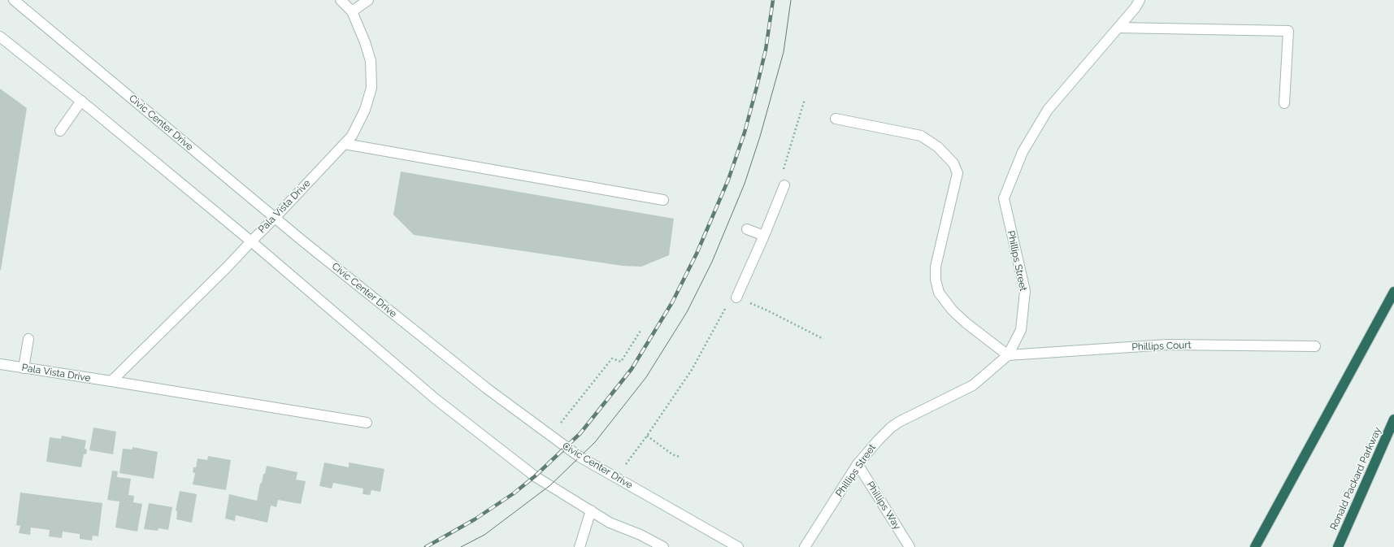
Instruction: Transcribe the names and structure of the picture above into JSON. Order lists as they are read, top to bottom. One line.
{"streets":{"highway":["Ronald Packard Parkway"],"street":["Civic Center Drive","Pala Vista Drive","Phillips Street","Phillips Court","Phillips Way"]},"crossings":[["Civic Center Drive","Pala Vista Drive"],["Phillips Street","Phillips Court"],["Phillips Street","Phillips Way"]]}
